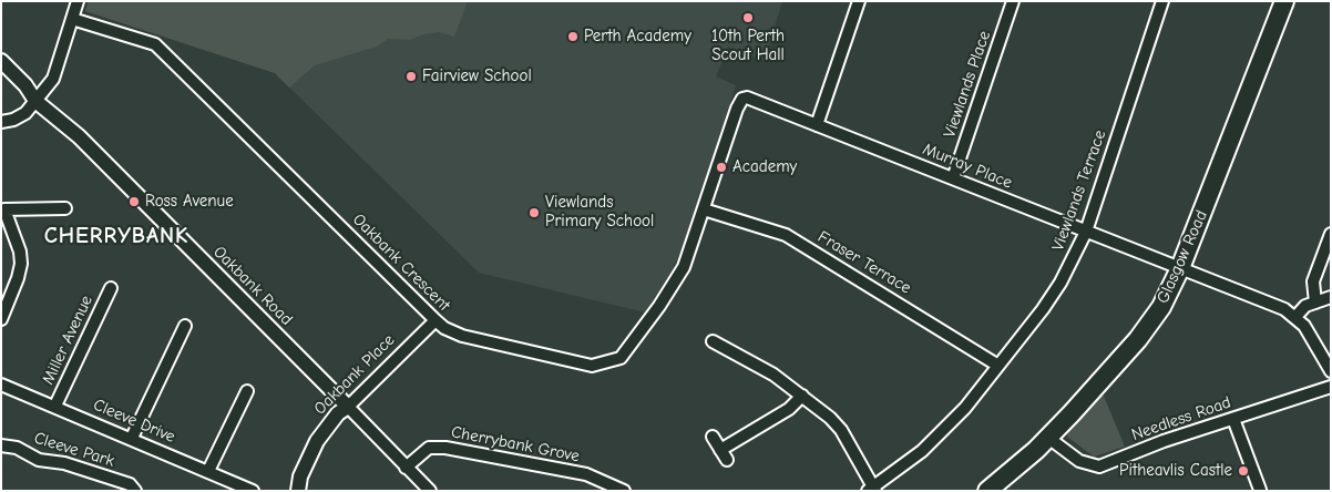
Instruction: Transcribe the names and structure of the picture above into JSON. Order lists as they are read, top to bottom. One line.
{"streets":{"main road":["Glasgow Road"],"street":["Viewlands Place","Murray Place","Viewlands Terrace","Oakbank Crescent","Fraser Terrace","Oakbank Road","Miller Avenue","Oakbank Place","Needless Road","Cleeve Drive","Cherrybank Grove","Cleeve Park"]},"crossings":[["Viewlands Place","Murray Place"],["Murray Place","Viewlands Terrace"],["Murray Place","Glasgow Road"],["Murray Place","Oakbank Crescent"],["Viewlands Terrace","Fraser Terrace"],["Glasgow Road","Needless Road"],["Oakbank Crescent","Fraser Terrace"],["Oakbank Crescent","Oakbank Place"],["Oakbank Road","Oakbank Place"],["Oakbank Road","Cherrybank Grove"],["Miller Avenue","Cleeve Drive"]],"districts":["CHERRYBANK"],"places":["10th Perth Scout Hall","Perth Academy","Fairview School","Academy","Ross Avenue","Viewlands Primary School","Pitheavlis Castle"]}
